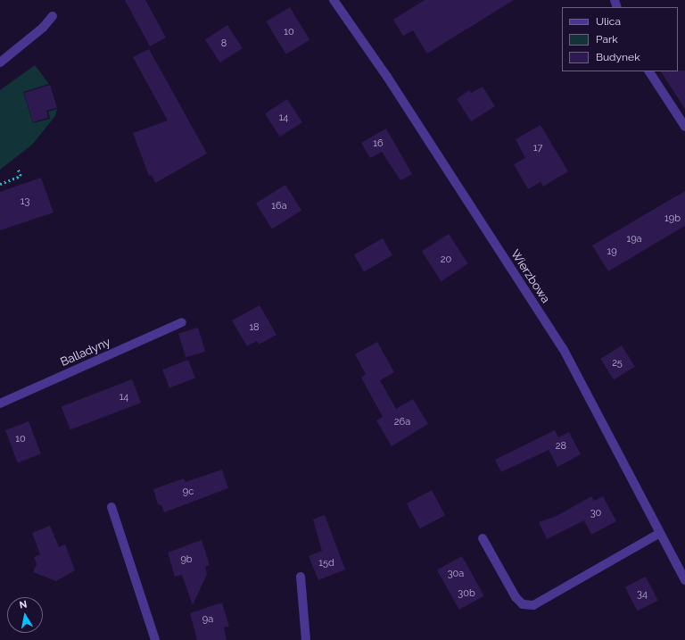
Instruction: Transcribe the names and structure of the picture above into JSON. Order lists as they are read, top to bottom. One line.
{"streets":{"street":["Wierzbowa","Balladyny"]},"house_numbers":["10","8","14","16","17","13","16a","19b","19a","19","20","18","25","14","26a","10","28","9c","30","9b","15d","30a","30b","34","9a"],"legend":["Ulica","Park","Budynek"],"north":"top"}
